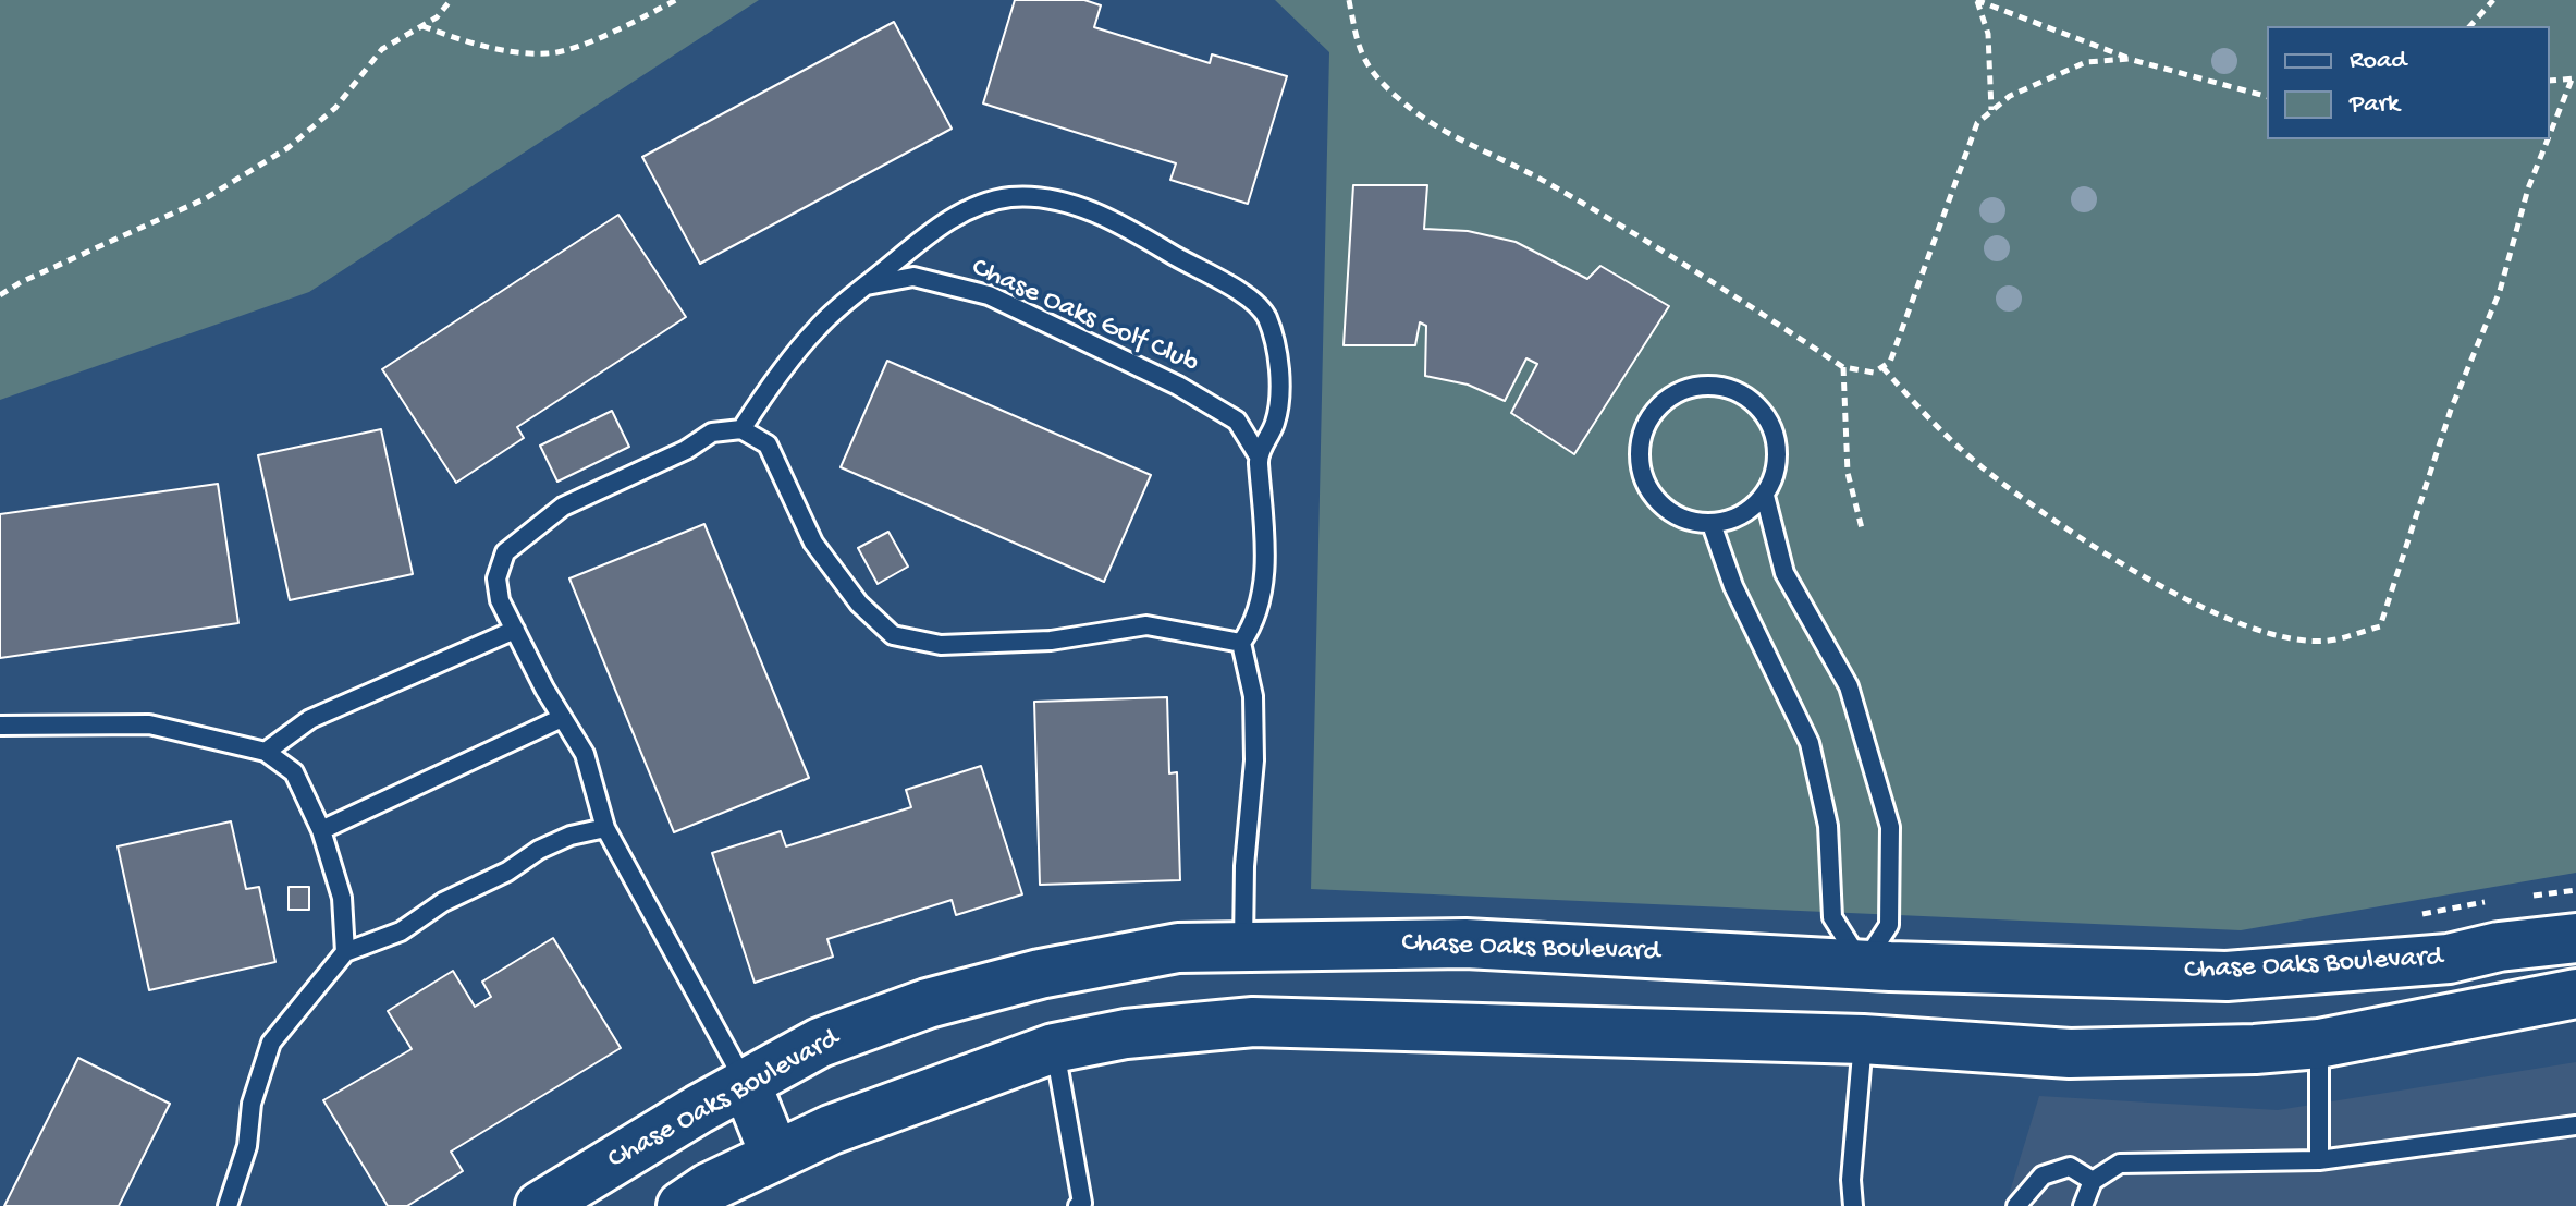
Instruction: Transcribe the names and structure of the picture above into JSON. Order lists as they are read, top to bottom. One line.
{"streets":{"street":["Chase Oaks Boulevard"],"lane":["Chase Oaks Golf Club"]},"legend":["Road","Park"]}
